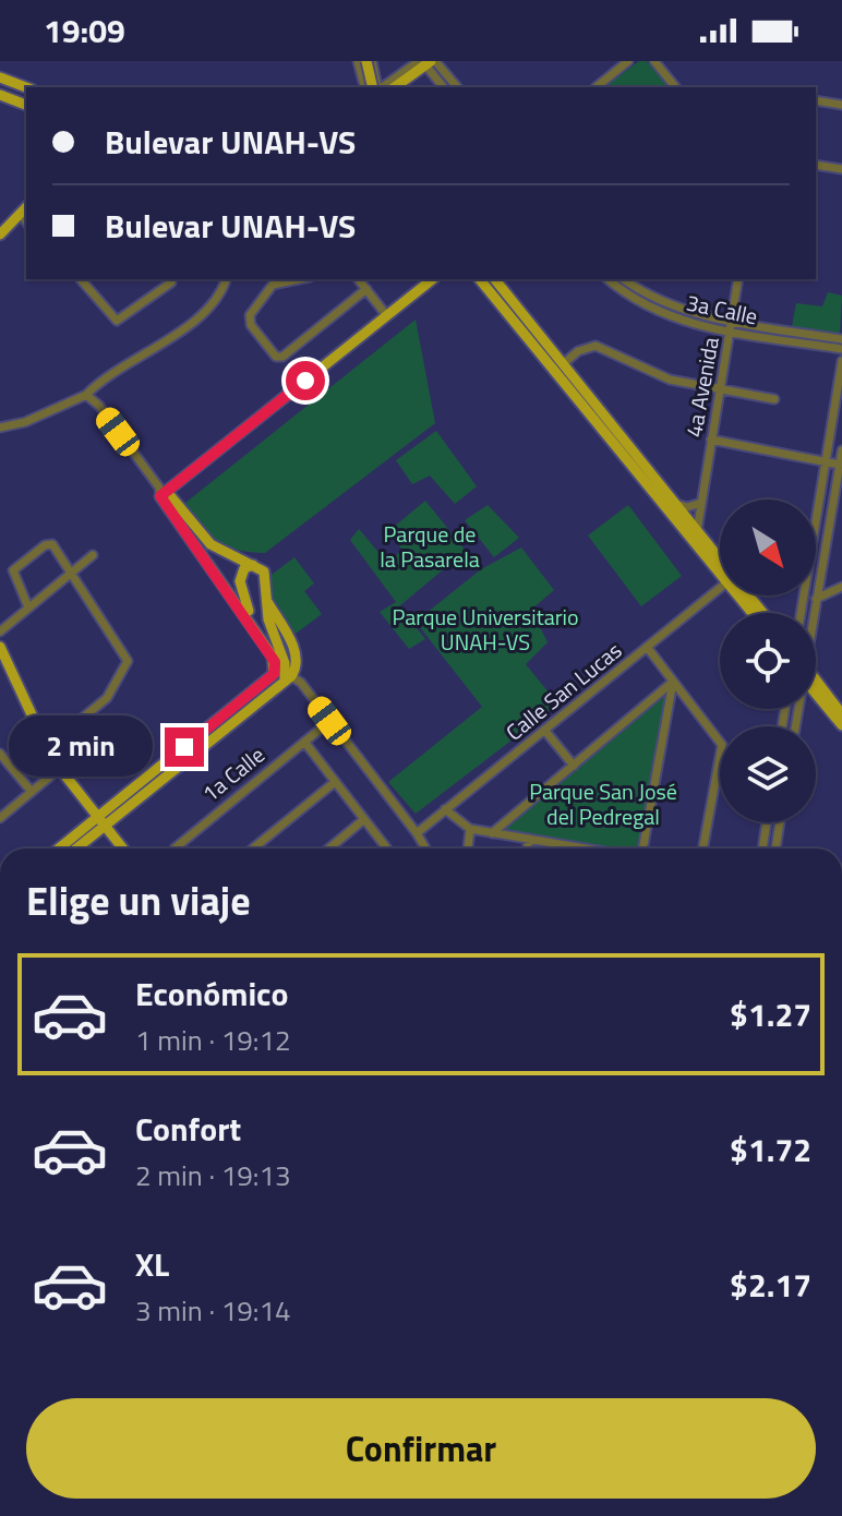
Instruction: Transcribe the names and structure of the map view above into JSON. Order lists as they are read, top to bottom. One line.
{"streets":{"street":["3a Calle","4a Avenida","Calle San Lucas","1a Calle"]},"crossings":[["3a Calle","4a Avenida"]],"parks":["Parque de la Pasarela","Parque Universitario UNAH-VS","Parque San José del Pedregal"],"north":"bottom right","page":{"status":"19:09","banner":["Bulevar UNAH-VS","Bulevar UNAH-VS"],"bubble":"2 min","heading":"Elige un viaje","list":[{"name":"Económico","note":"1 min · 19:12","value":"$1.27"},{"name":"Confort","note":"2 min · 19:13","value":"$1.72"},{"name":"XL","note":"3 min · 19:14","value":"$2.17"}],"buttons":"Confirmar"}}
